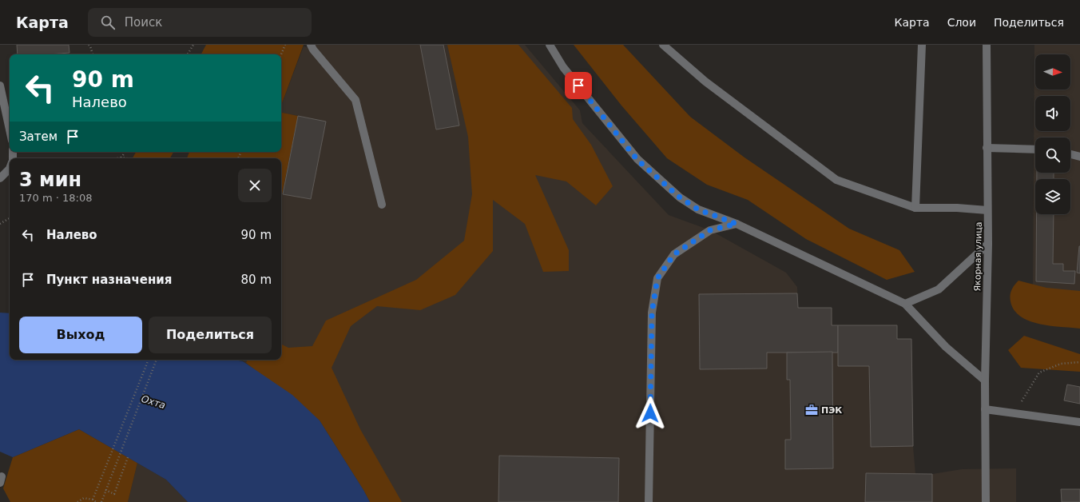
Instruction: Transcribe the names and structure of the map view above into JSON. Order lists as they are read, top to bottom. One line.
{"streets":{"street":["Якорная улица"]},"water":["Охта"],"places":{"office":["ПЭК"]},"north":"right","page":{"header":"Карта","search":"Поиск","nav":["Карта","Слои","Поделиться"],"turn":["90 m","Налево"],"then":"Затем","heading":["3 мин","170 m · 18:08"],"list":[{"name":"Налево","value":"90 m"},{"name":"Пункт назначения","value":"80 m"}],"buttons":["Выход","Поделиться"]}}
